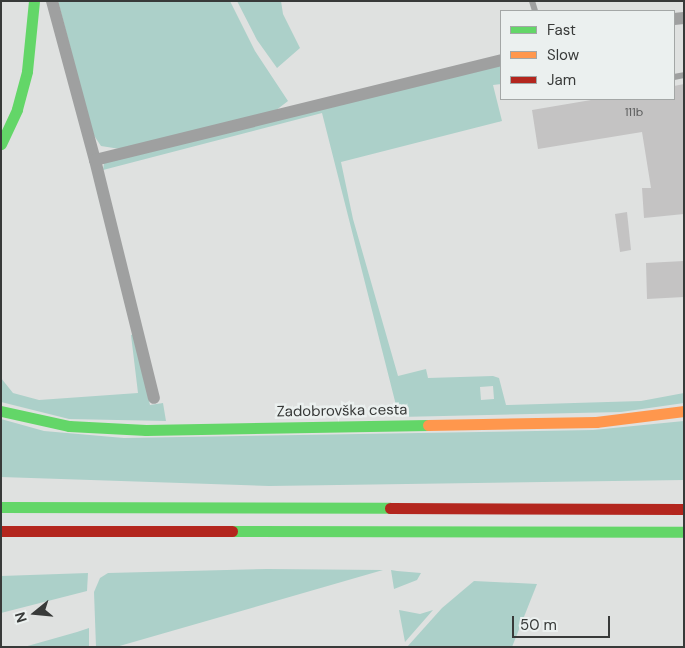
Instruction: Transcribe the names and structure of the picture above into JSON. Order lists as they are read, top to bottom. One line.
{"streets":{"main road":["Zadobrovška cesta"]},"house_numbers":["111b"],"legend":["Fast","Slow","Jam"],"scale_bar":"50 m","north":"left"}
